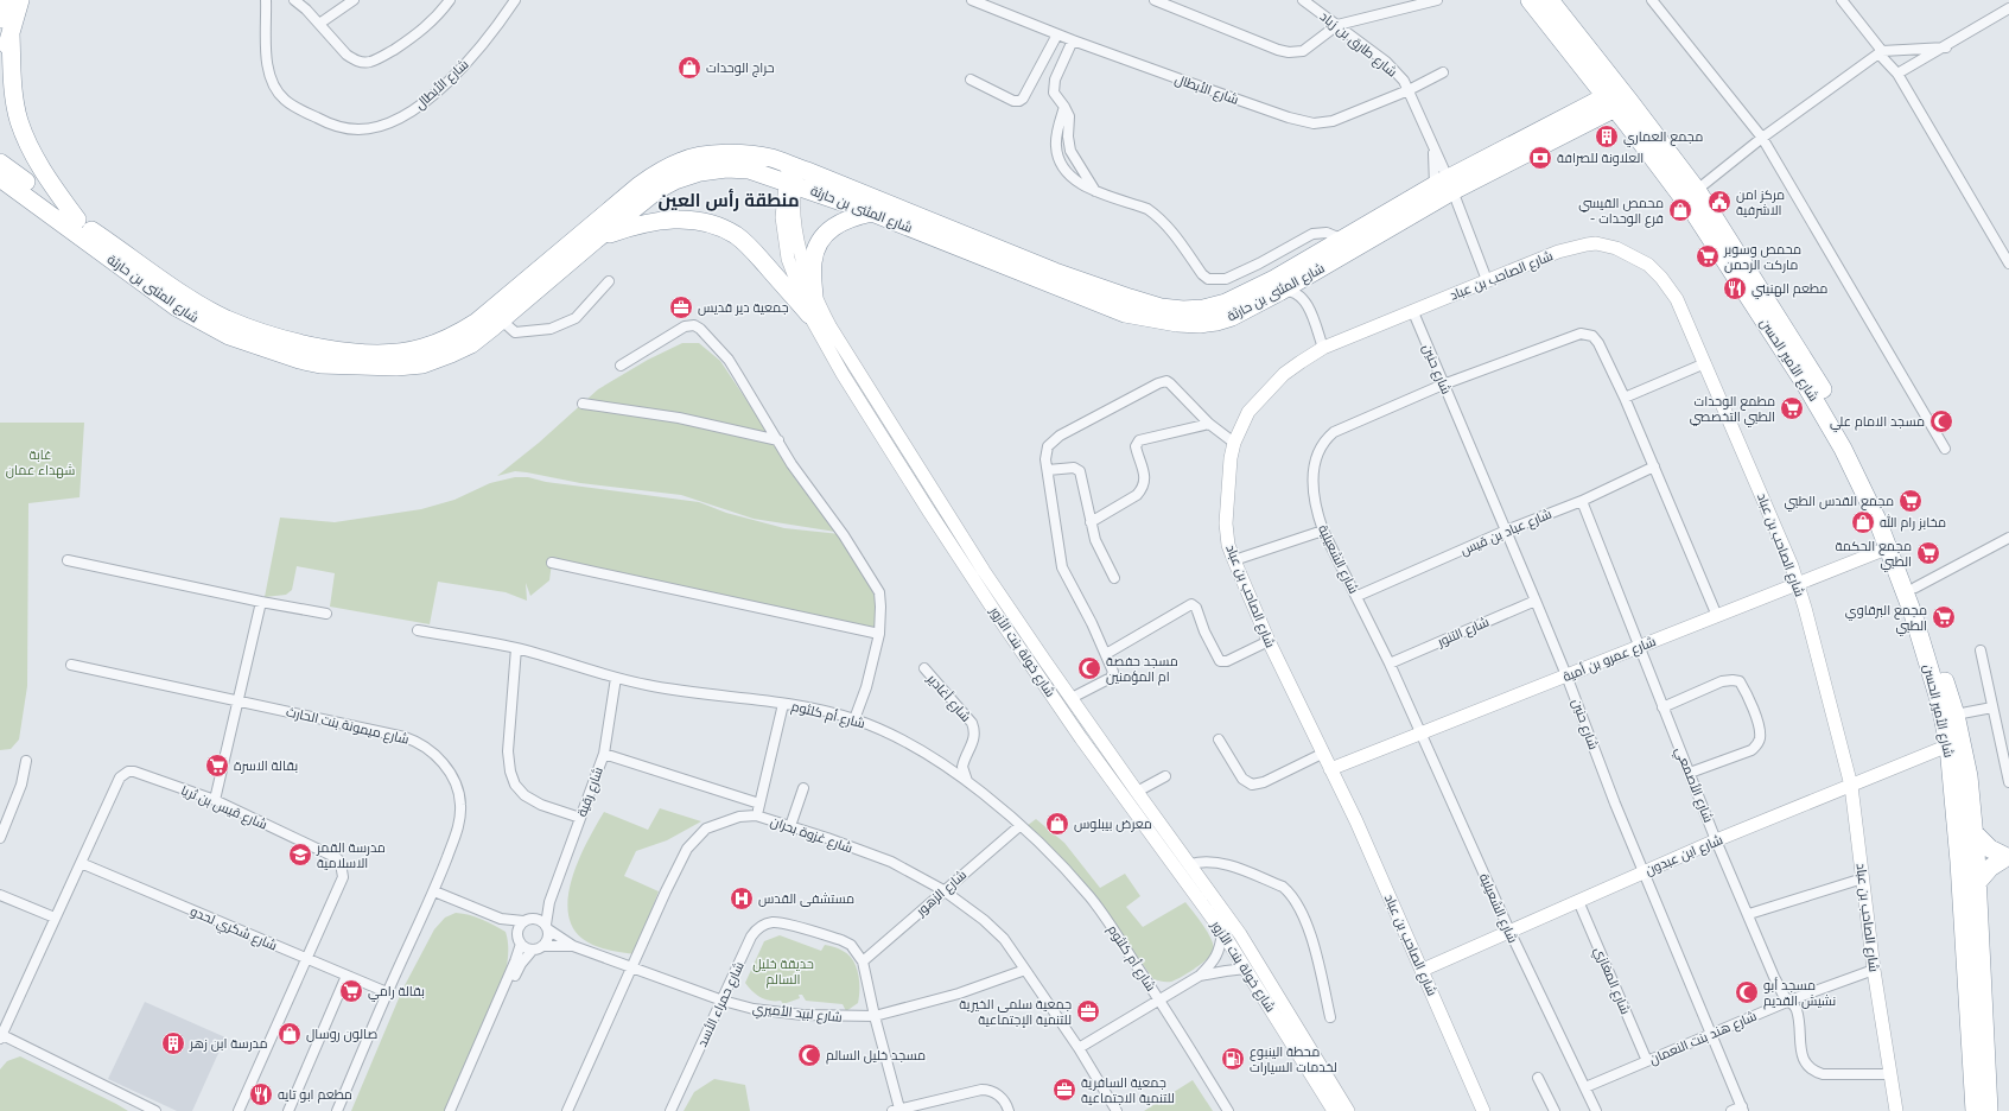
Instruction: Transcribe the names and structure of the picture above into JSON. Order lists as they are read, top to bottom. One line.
{"streets":{"highway":["شارع المثنى بن حارثة","شارع الأمير الحسن"],"street":["شارع طارق بن زياد","شارع الأبطال","شارع الصاحب بن عباد","شارع حنين","شارع عباد بن قيس","شارع الشعيلية","شارع التنور","شارع خولة بنت الأزور","شارع عمرو بن أمية","شارع أغادير","شارع أم كلثوم","شارع ميمونة بنت الحارث","شارع الأصمعي","شارع رقية","شارع قيس بن ثريا","شارع غزوة بحران","شارع ابن عبدون","شارع الزهور","شارع شكري لحدو","شارع المغازي","شارع حمراء الأسد","شارع لبيد الأميري","شارع هند بنت النعمان"]},"crossings":[["شارع طارق بن زياد","شارع الأبطال"],["شارع طارق بن زياد","شارع المثنى بن حارثة"],["شارع المثنى بن حارثة","شارع الأمير الحسن"],["شارع المثنى بن حارثة","شارع خولة بنت الأزور"],["شارع الصاحب بن عباد","شارع حنين"],["شارع الصاحب بن عباد","شارع عمرو بن أمية"],["شارع الصاحب بن عباد","شارع الأصمعي"],["شارع الصاحب بن عباد","شارع ابن عبدون"],["شارع الصاحب بن عباد","شارع هند بنت النعمان"],["شارع الأمير الحسن","شارع عمرو بن أمية"],["شارع الأمير الحسن","شارع ابن عبدون"],["شارع حنين","شارع عباد بن قيس"],["شارع حنين","شارع الشعيلية"],["شارع حنين","شارع التنور"],["شارع حنين","شارع عمرو بن أمية"],["شارع حنين","شارع ابن عبدون"],["شارع حنين","شارع هند بنت النعمان"],["شارع عباد بن قيس","شارع الشعيلية"],["شارع عباد بن قيس","شارع الأصمعي"],["شارع الشعيلية","شارع التنور"],["شارع الشعيلية","شارع عمرو بن أمية"],["شارع الشعيلية","شارع ابن عبدون"],["شارع الشعيلية","شارع هند بنت النعمان"],["شارع عمرو بن أمية","شارع الأصمعي"],["شارع أغادير","شارع أم كلثوم"],["شارع أم كلثوم","شارع رقية"],["شارع أم كلثوم","شارع الزهور"],["شارع ميمونة بنت الحارث","شارع شكري لحدو"],["شارع الأصمعي","شارع ابن عبدون"],["شارع الأصمعي","شارع هند بنت النعمان"],["شارع رقية","شارع لبيد الأميري"],["شارع قيس بن ثريا","شارع شكري لحدو"],["شارع غزوة بحران","شارع الزهور"],["شارع غزوة بحران","شارع لبيد الأميري"],["شارع ابن عبدون","شارع المغازي"],["شارع الزهور","شارع حمراء الأسد"],["شارع المغازي","شارع هند بنت النعمان"],["شارع حمراء الأسد","شارع لبيد الأميري"]],"districts":["منطقة رأس العين"],"parks":["غابة شهداء عمان","حديقة خليل السالم"],"places":{"shop":["حراج الوحدات","محمص القيسي - فرع الوحدات","مخابز رام الله","معرض بيبلوس","صالون روسال"],"building":["مجمع العماري","مدرسة ابن زهر"],"bank":["العلاونة للصرافة"],"public building":["مركز امن الاشرفية"],"supermarket":["محمص وسوبر ماركت الرحمن","مطمع الوحدات الطبي التخصصي","مجمع القدس الطبي","مجمع الحكمة الطبي","مجمع البرقاوي الطبي","بقالة الاسرة","بقالة رامي"],"restaurant":["مطعم الهنيني","مطعم ابو تايه"],"office":["جمعية دير قديس","جمعية سلمى الخيرية للتنمية الإجتماعية","جمعية السافرية للتنمية الاجتماعية"],"mosque":["مسجد الامام علي","مسجد حفصة ام المؤمنين","مسجد أبو نشيش القديم","مسجد خليل السالم"],"school or university":["مدرسة القمر الاسلامية"],"hospital":["مستشفى القدس"],"fuel station":["محطة الينبوع لخدمات السيارات"]}}
